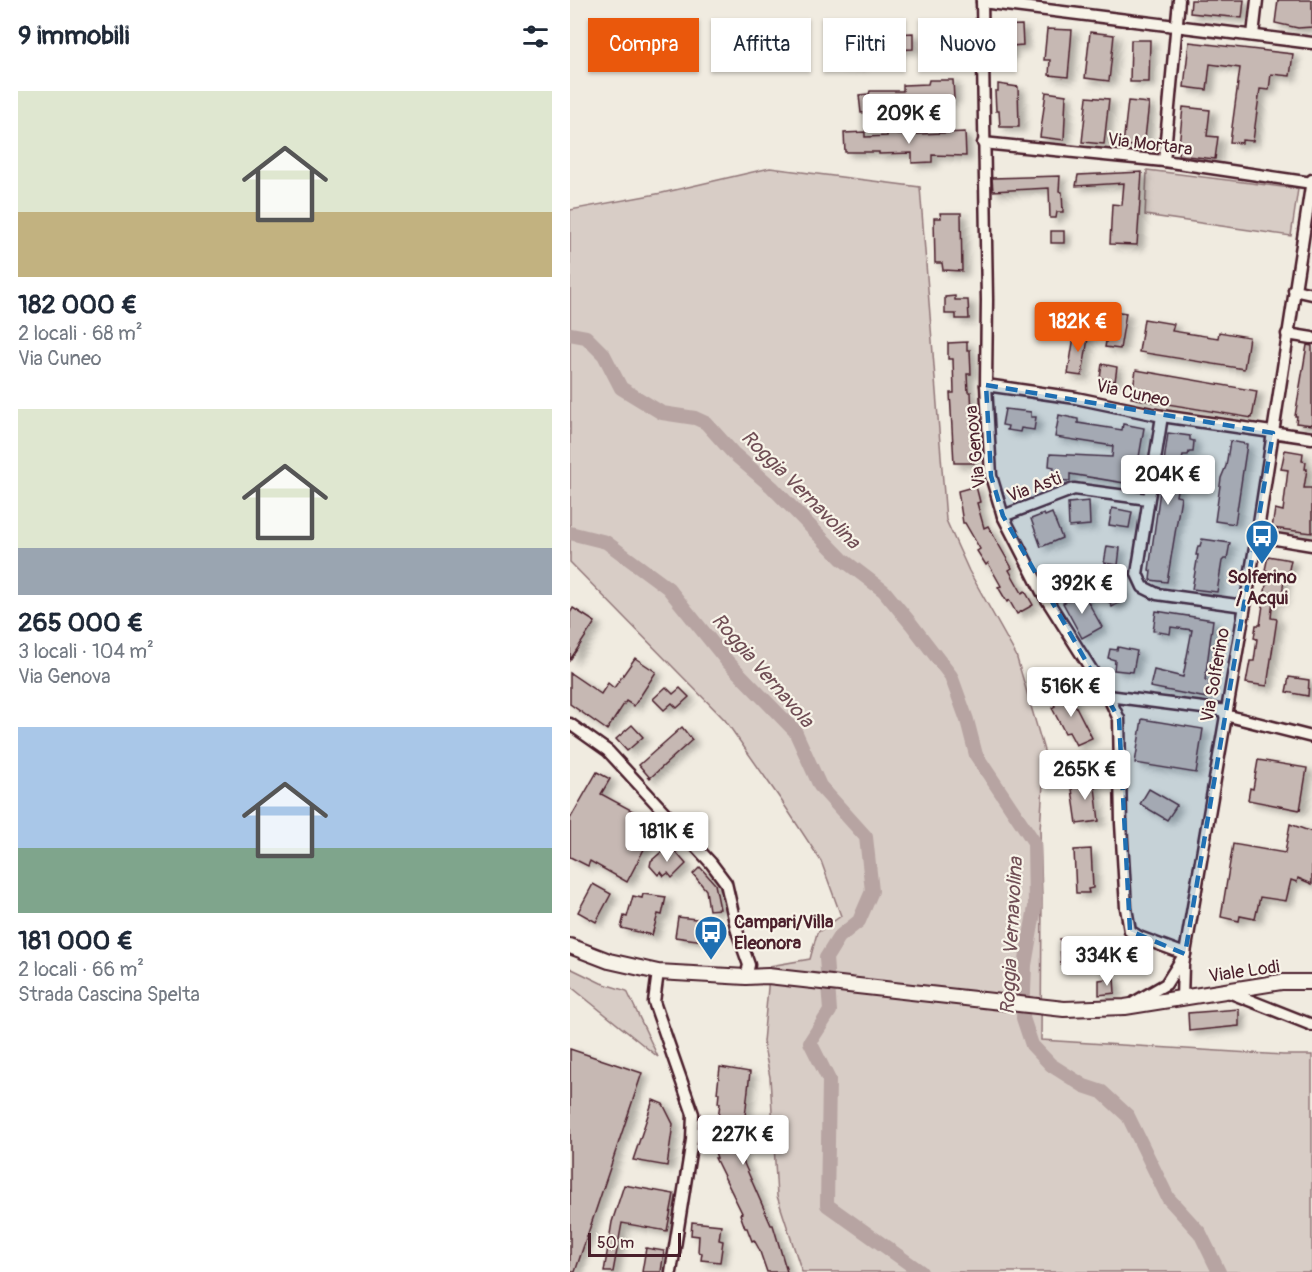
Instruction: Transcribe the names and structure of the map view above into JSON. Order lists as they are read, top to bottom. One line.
{"streets":{"street":["Via Mortara","Via Cuneo","Via Genova","Via Asti","Via Solferino","Viale Lodi"]},"crossings":[["Via Mortara","Via Genova"],["Via Mortara","Via Solferino"],["Via Cuneo","Via Genova"],["Via Cuneo","Via Solferino"],["Via Genova","Via Asti"],["Via Genova","Via Solferino"],["Via Solferino","Viale Lodi"]],"water":["Roggia Vernavolina","Roggia Vernavola"],"places":{"bus stop":["Solferino / Acqui","Campari/Villa Eleonora"]},"scale_bar":"50 m","page":{"heading":"9 immobili","chip":["Compra","Affitta","Filtri","Nuovo"],"list":[{"name":"182 000 €","note":"2 locali · 68 m² · Via Cuneo"},{"name":"265 000 €","note":"3 locali · 104 m² · Via Genova"},{"name":"181 000 €","note":"2 locali · 66 m² · Strada Cascina Spelta"}],"price":["209K €","182K €","204K €","392K €","516K €","265K €","181K €","334K €","227K €"],"scale":"50 m"}}
